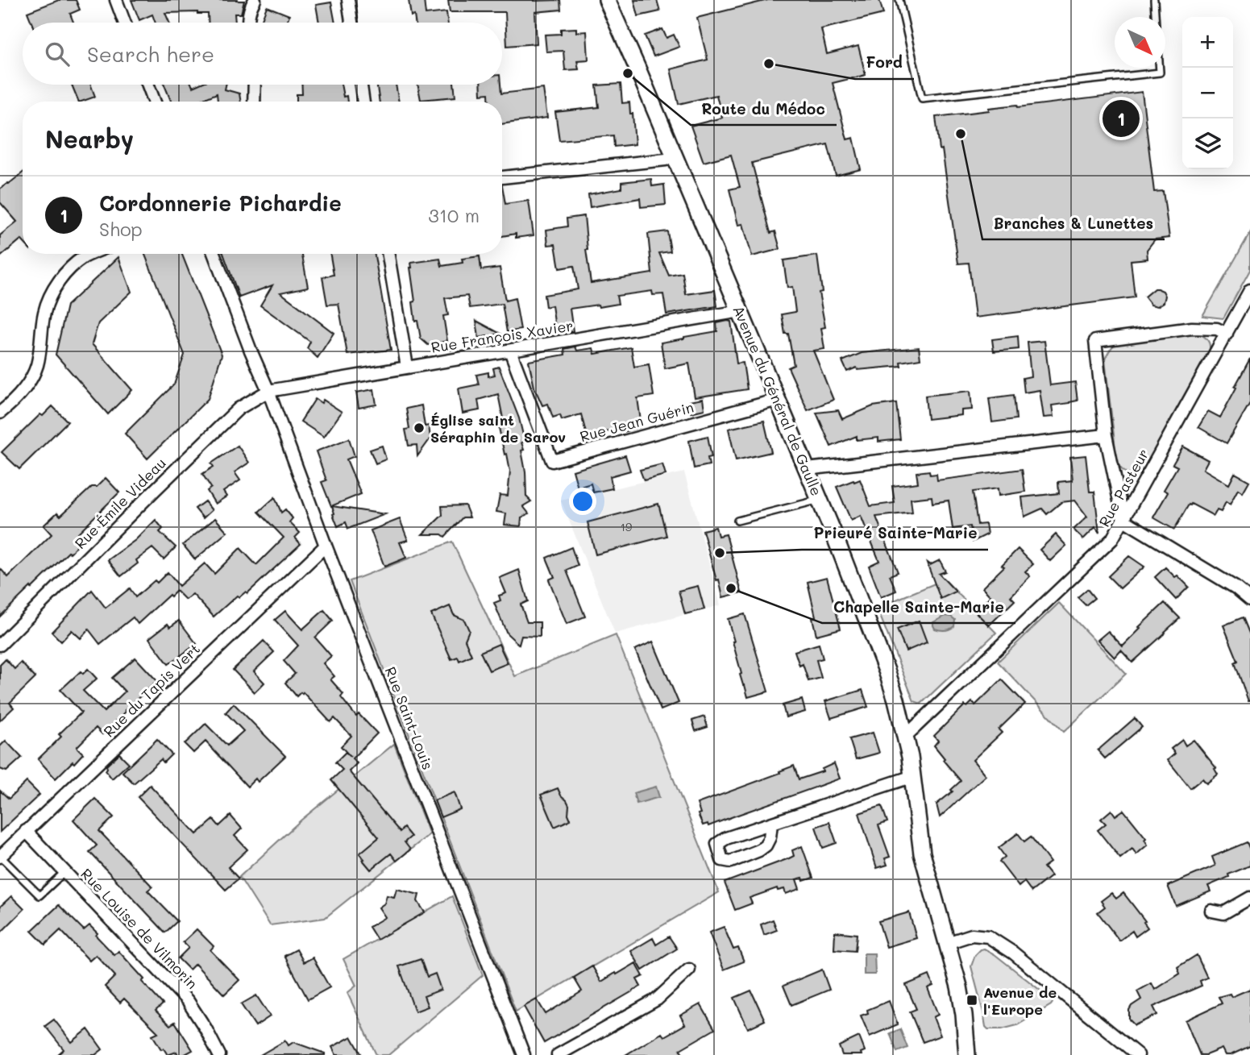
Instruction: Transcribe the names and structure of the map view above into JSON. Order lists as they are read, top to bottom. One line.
{"streets":{"main road":["Avenue du Général de Gaulle"],"street":["Rue François Xavier","Rue Jean Guérin","Rue Pasteur","Rue Émile Videau","Rue du Tapis Vert","Rue Saint-Louis","Rue Louise de Vilmorin"]},"crossings":[["Rue François Xavier","Avenue du Général de Gaulle"],["Rue François Xavier","Rue Jean Guérin"],["Rue François Xavier","Rue Émile Videau"],["Rue François Xavier","Rue Saint-Louis"],["Avenue du Général de Gaulle","Rue Jean Guérin"],["Avenue du Général de Gaulle","Rue Pasteur"],["Rue Émile Videau","Rue Saint-Louis"],["Rue du Tapis Vert","Rue Saint-Louis"],["Rue du Tapis Vert","Rue Louise de Vilmorin"]],"places":{"other":["Ford","Route du Médoc","Branches & Lunettes","Église saint Séraphin de Sarov","Prieuré Sainte-Marie","Chapelle Sainte-Marie"],"transit":["Avenue de l'Europe"]},"house_numbers":["19"],"north":"bottom right","page":{"map_buttons":["+","−"],"search":"Search here","pins":"1","heading":"Nearby","list":[{"mark":"1","name":"Cordonnerie Pichardie","note":"Shop","value":"310 m"}]}}
